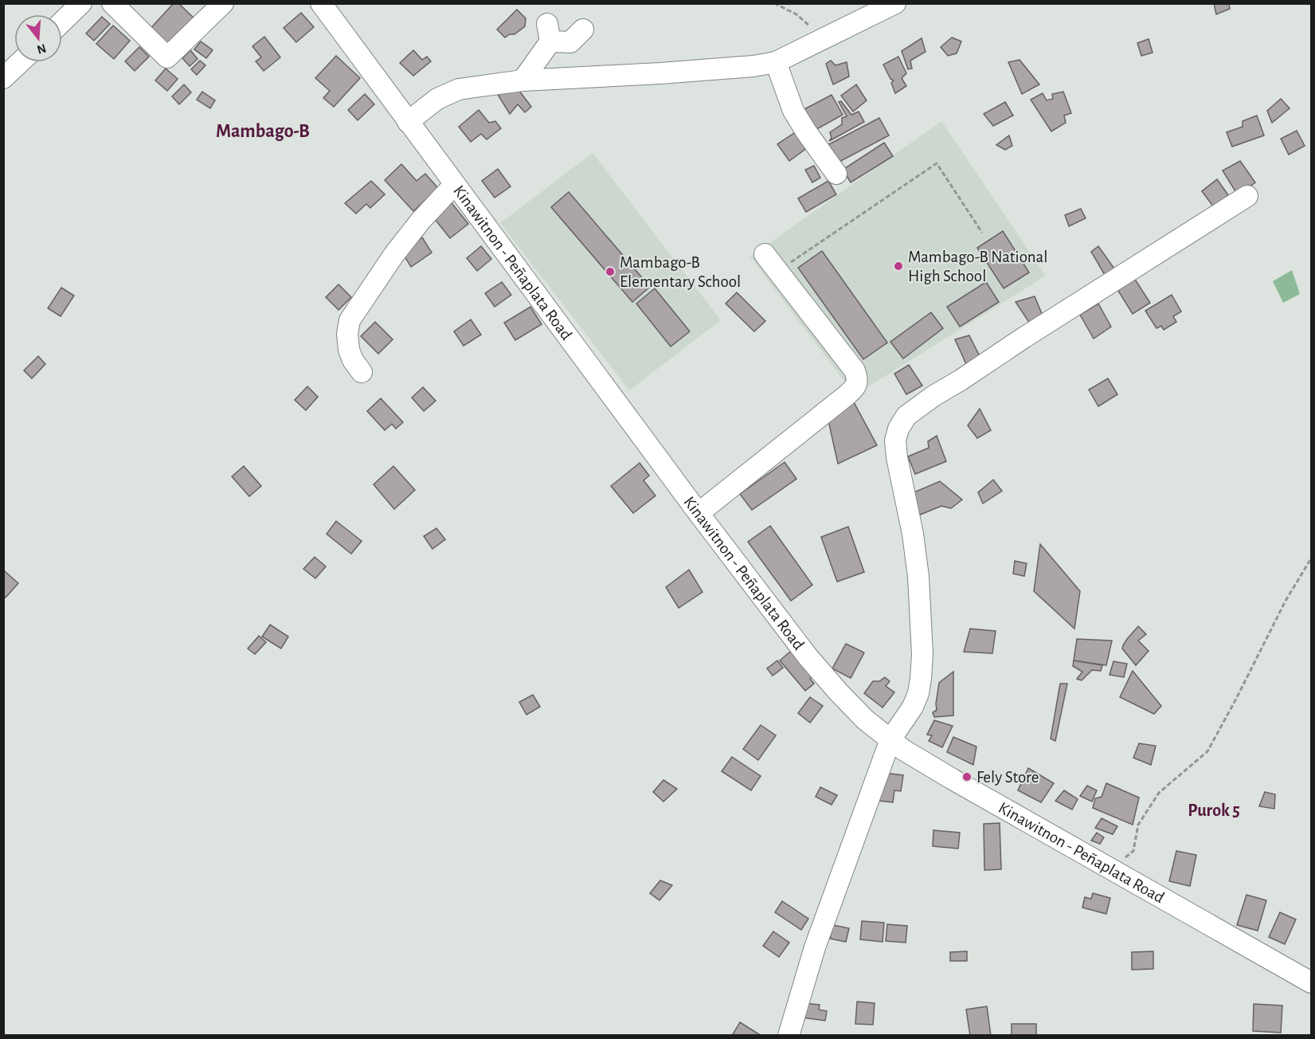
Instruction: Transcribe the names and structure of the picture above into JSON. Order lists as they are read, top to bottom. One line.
{"streets":{"street":["Kinawitnon - Peñaplata Road"]},"districts":["Mambago-B","Purok 5"],"places":["Mambago-B National High School","Mambago-B Elementary School","Fely Store"],"north":"bottom"}
